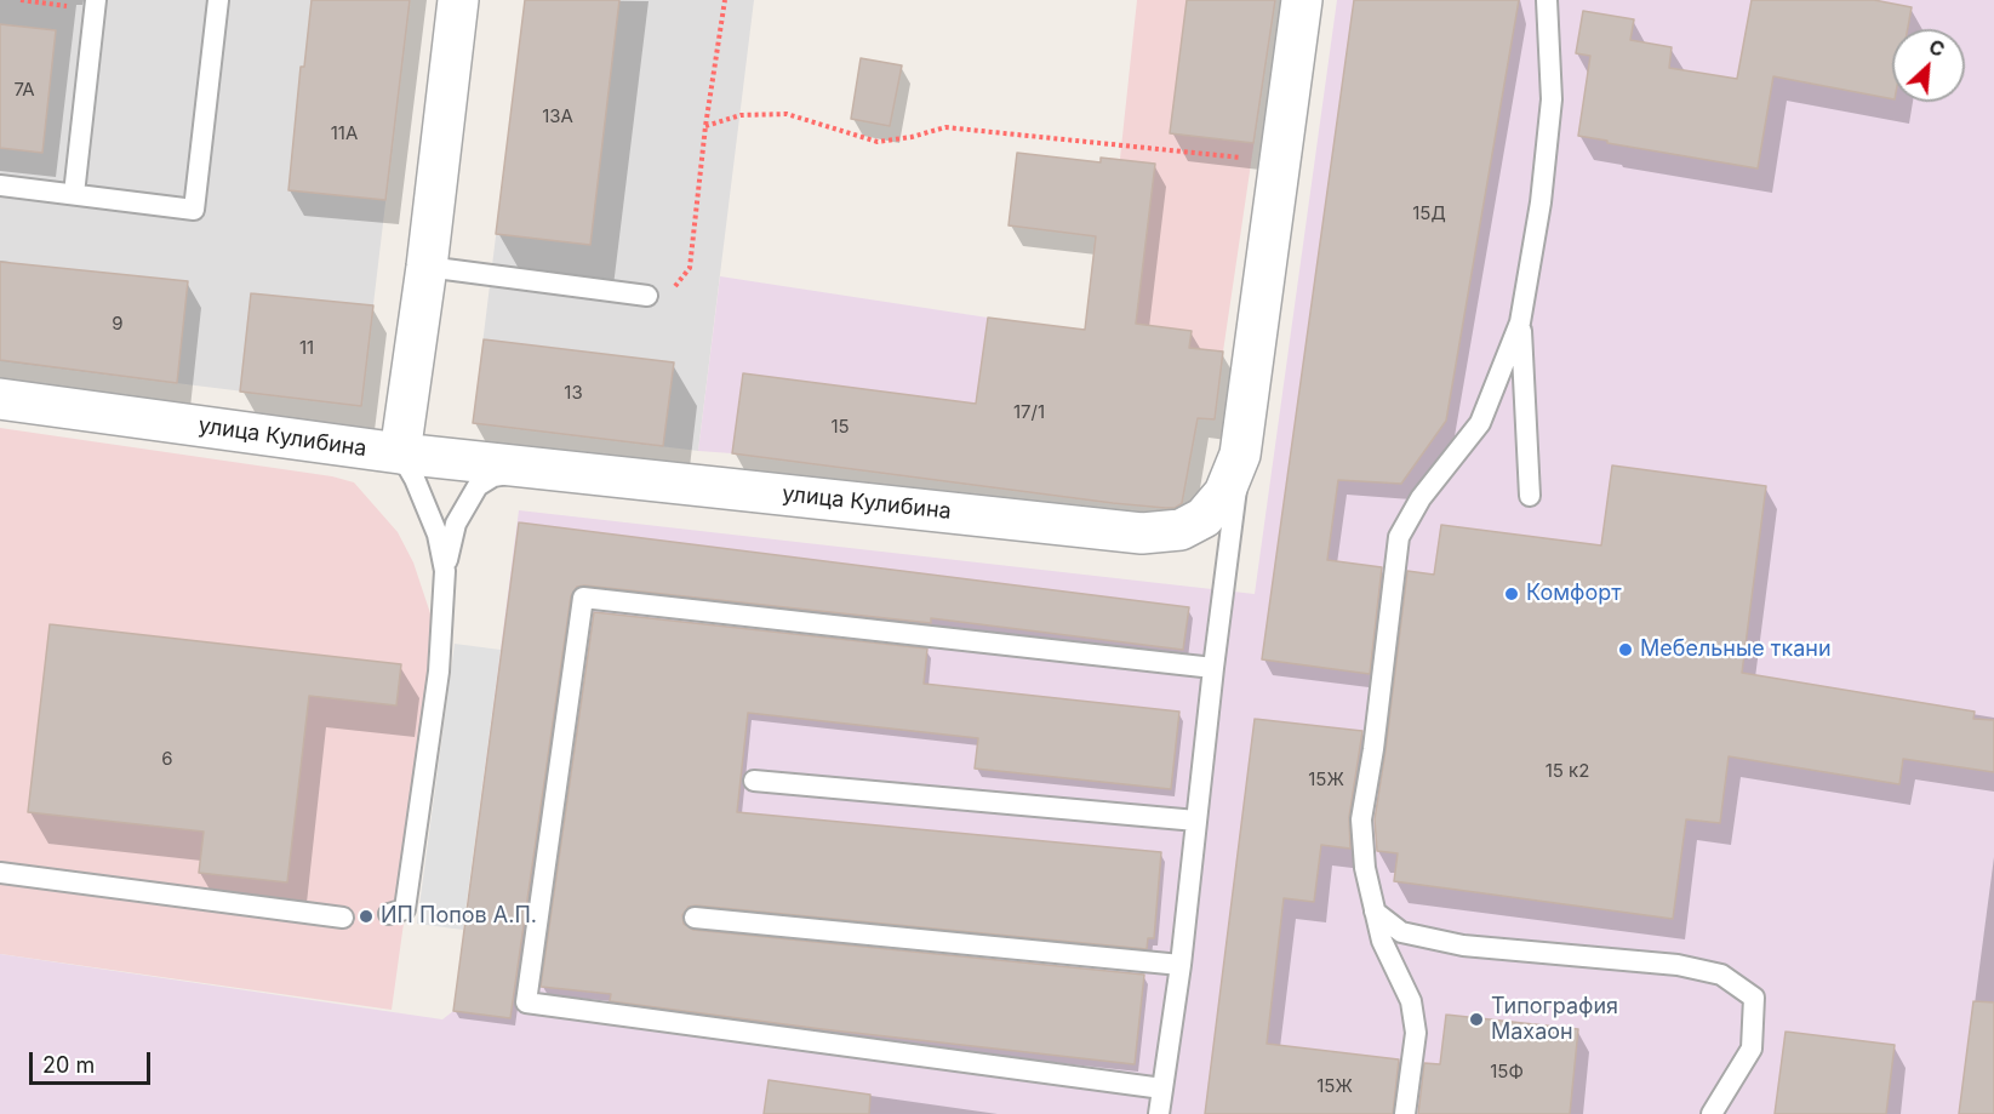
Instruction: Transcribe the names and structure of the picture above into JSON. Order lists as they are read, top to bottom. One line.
{"streets":{"street":["улица Кулибина"]},"places":["Комфорт","Мебельные ткани","ИП Попов А.П.","Типография Махаон"],"house_numbers":["7А","13А","11А","15Д","9","11","13","17/1","15","6","15 к2","15Ж","15Ф","15Ж"],"scale_bar":"20 m","north":"top right"}
